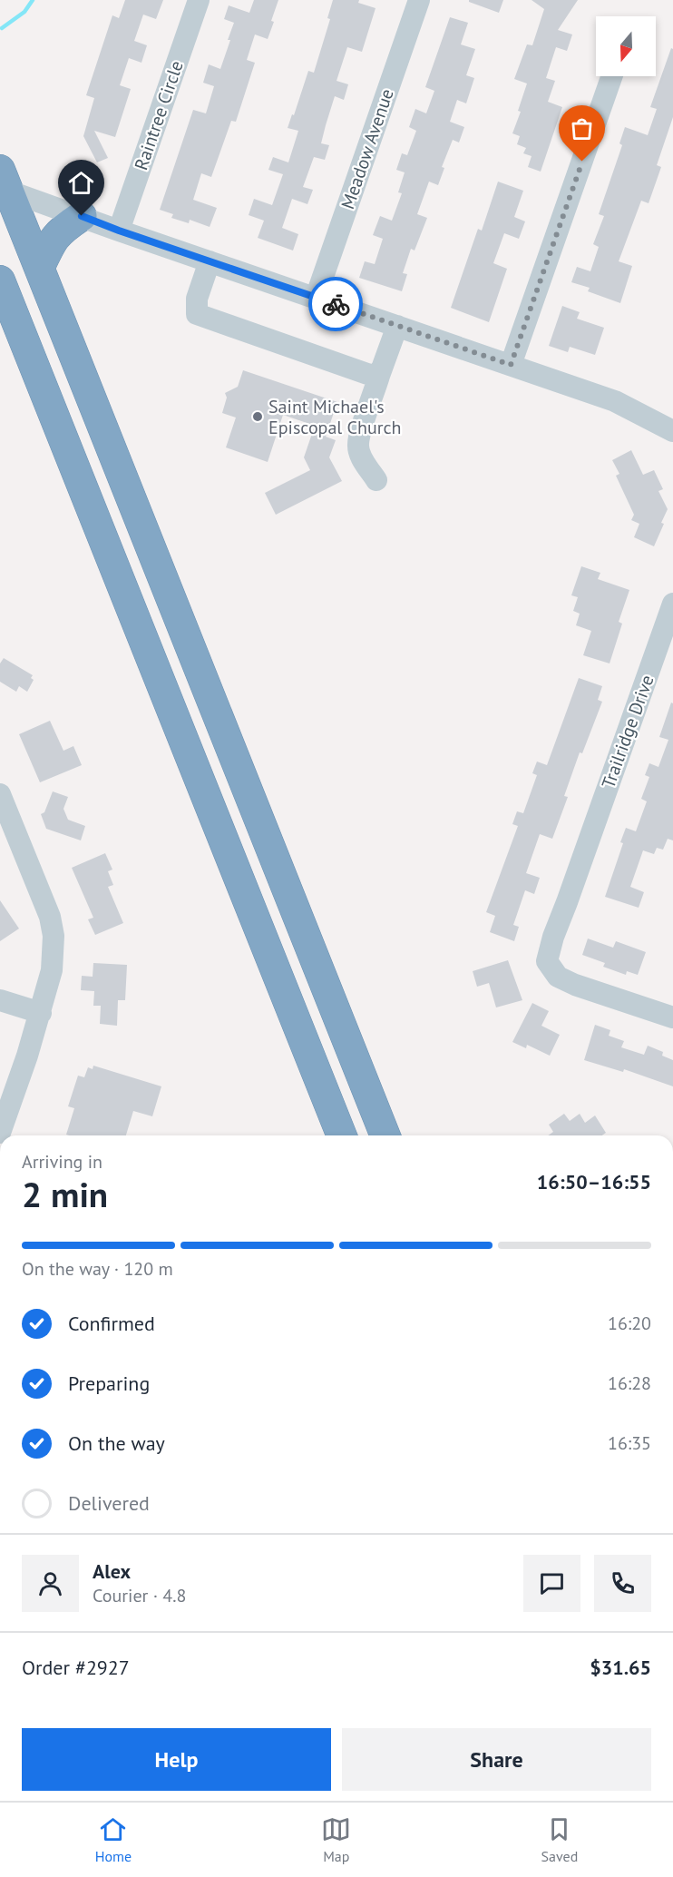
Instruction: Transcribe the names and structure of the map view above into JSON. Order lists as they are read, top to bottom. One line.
{"streets":{"street":["Raintree Circle","Meadow Avenue","Trailridge Drive"]},"places":["Saint Michael's Episcopal Church"],"north":"bottom","page":{"heading":["2 min","Arriving in","16:50–16:55"],"panel":["Alex","Courier · 4.8","Order #2927","$31.65"],"bar":"On the way · 120 m","list":[["Confirmed","16:20"],["Preparing","16:28"],["On the way","16:35"],"Delivered"],"buttons":["Help","Share"],"tabs":["Home","Map","Saved"]}}
